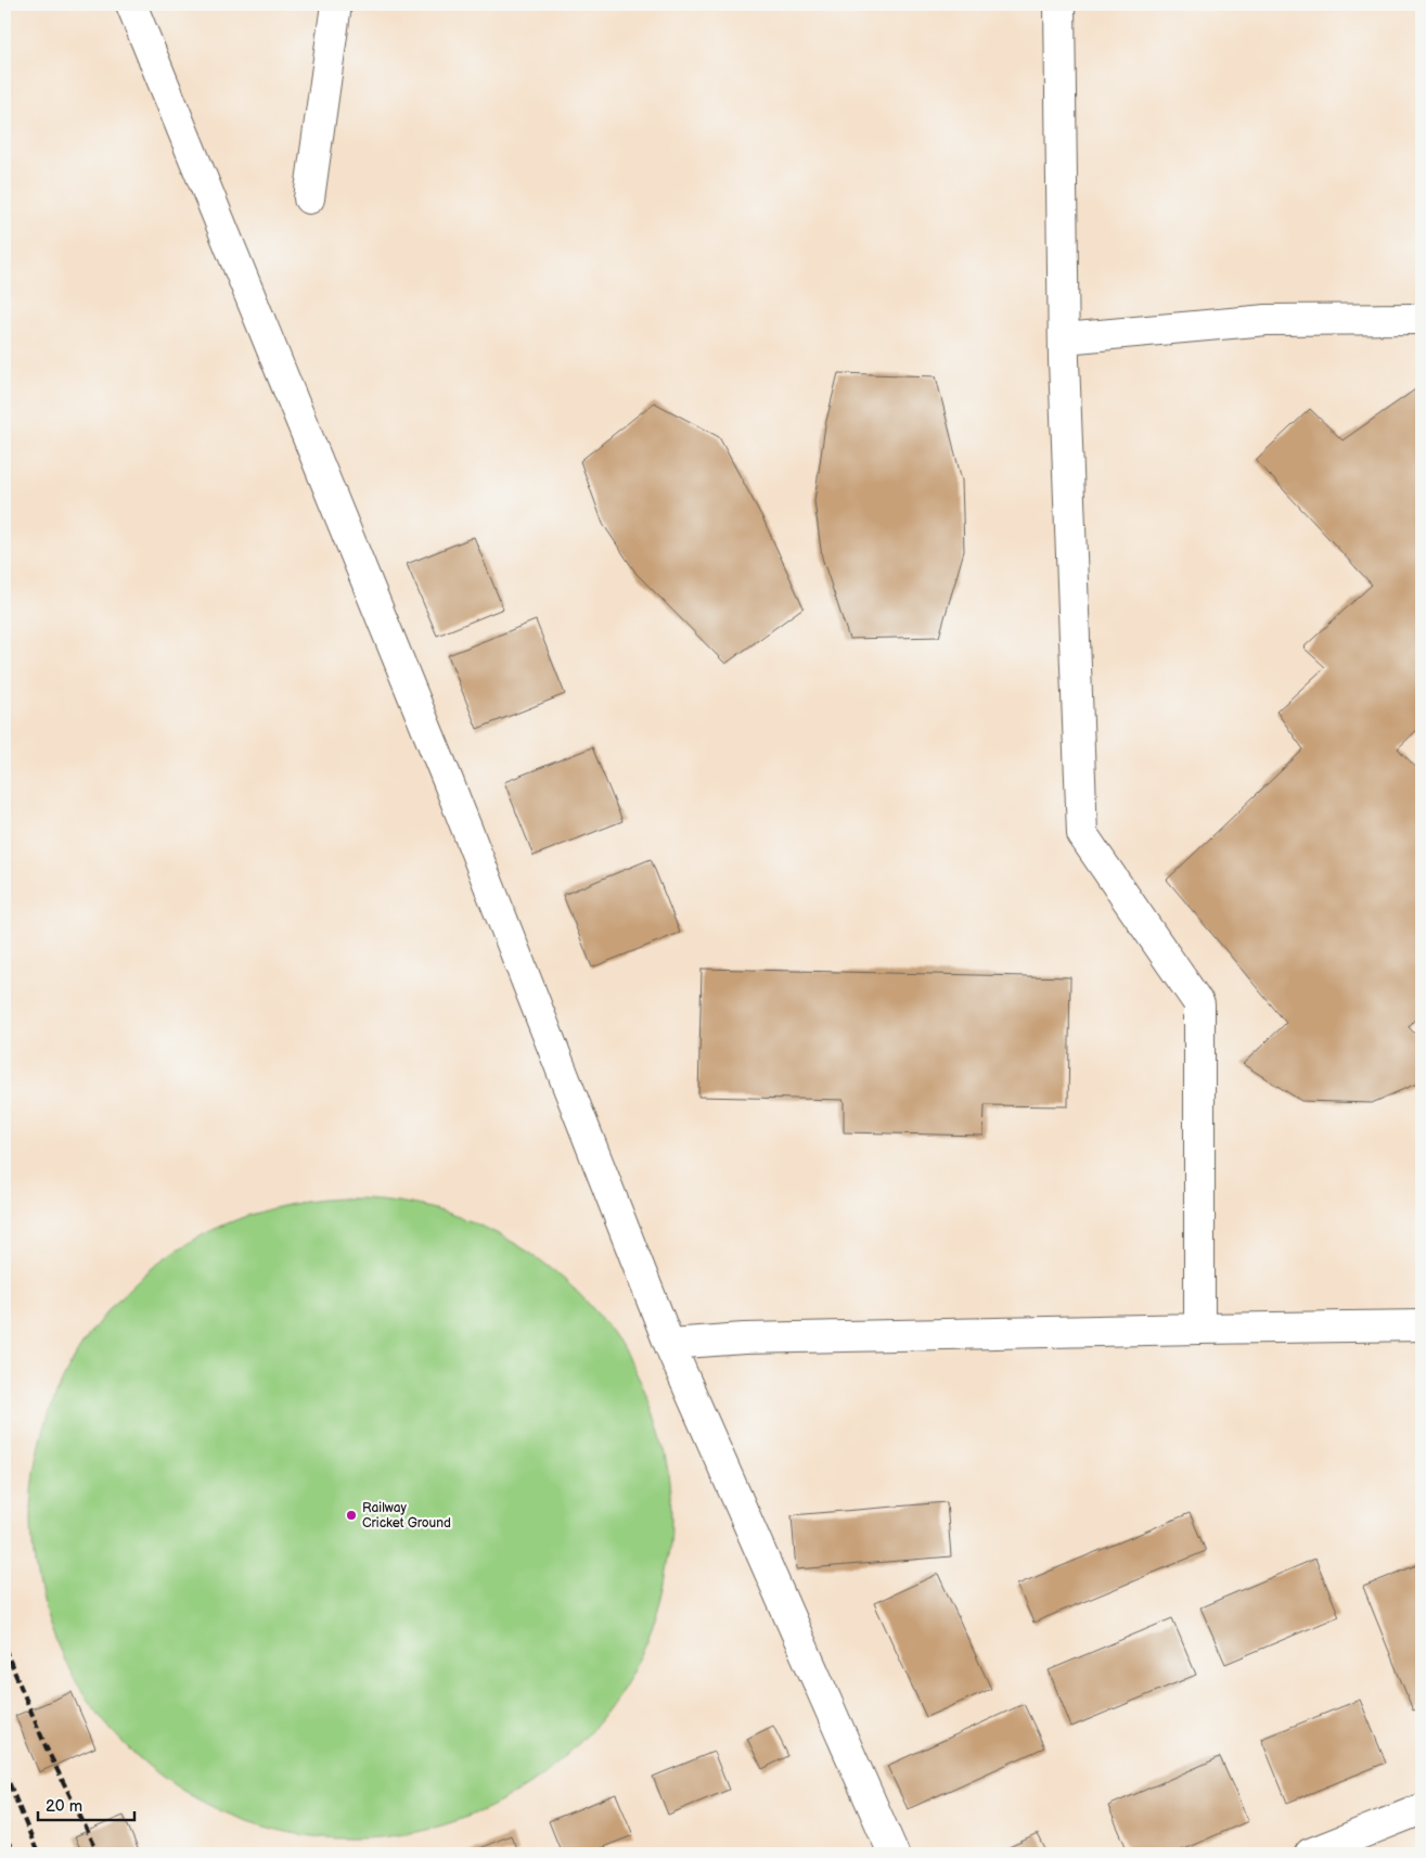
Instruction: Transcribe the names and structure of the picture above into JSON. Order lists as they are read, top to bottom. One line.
{"places":["Railway Cricket Ground"],"scale_bar":"20 m"}
